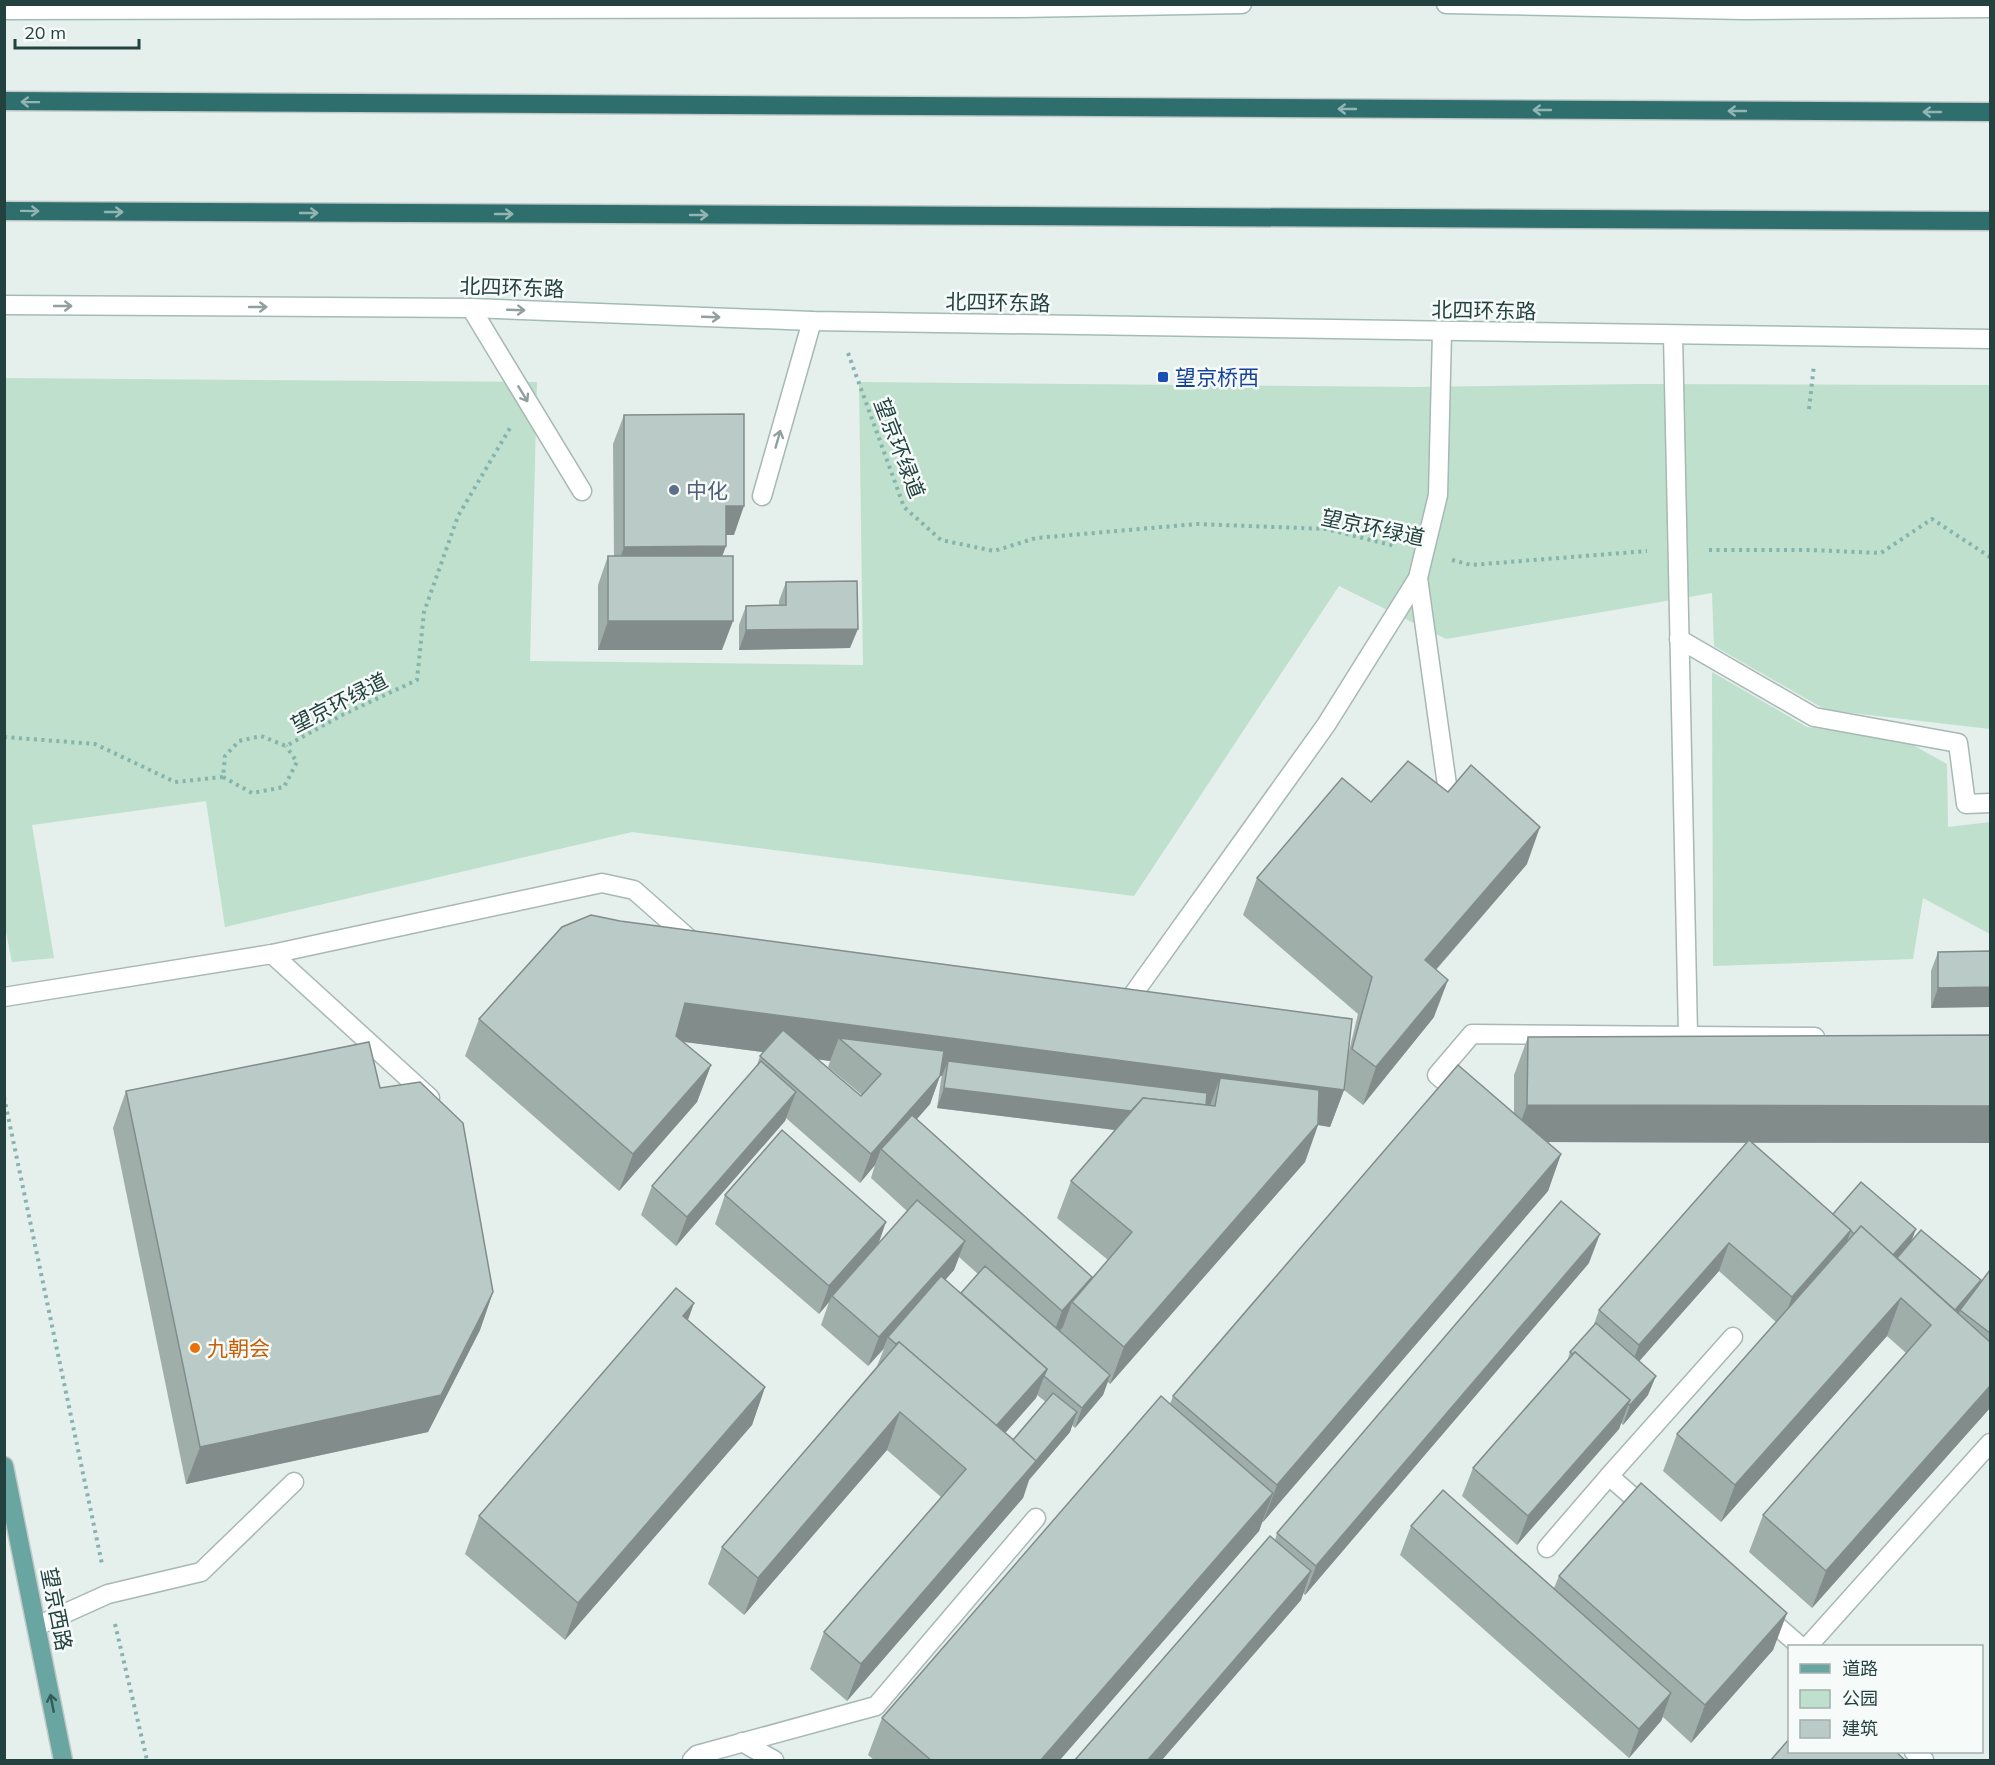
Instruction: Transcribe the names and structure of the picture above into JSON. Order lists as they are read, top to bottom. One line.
{"streets":{"main road":["望京西路"],"street":["北四环东路"],"path":["望京环绿道"]},"crossings":[["北四环东路","望京环绿道"]],"one_way":["北四环东路","望京西路"],"places":{"transit":["望京桥西"],"other":["中化","九朝会"]},"legend":["道路","公园","建筑"],"scale_bar":"20 m"}
